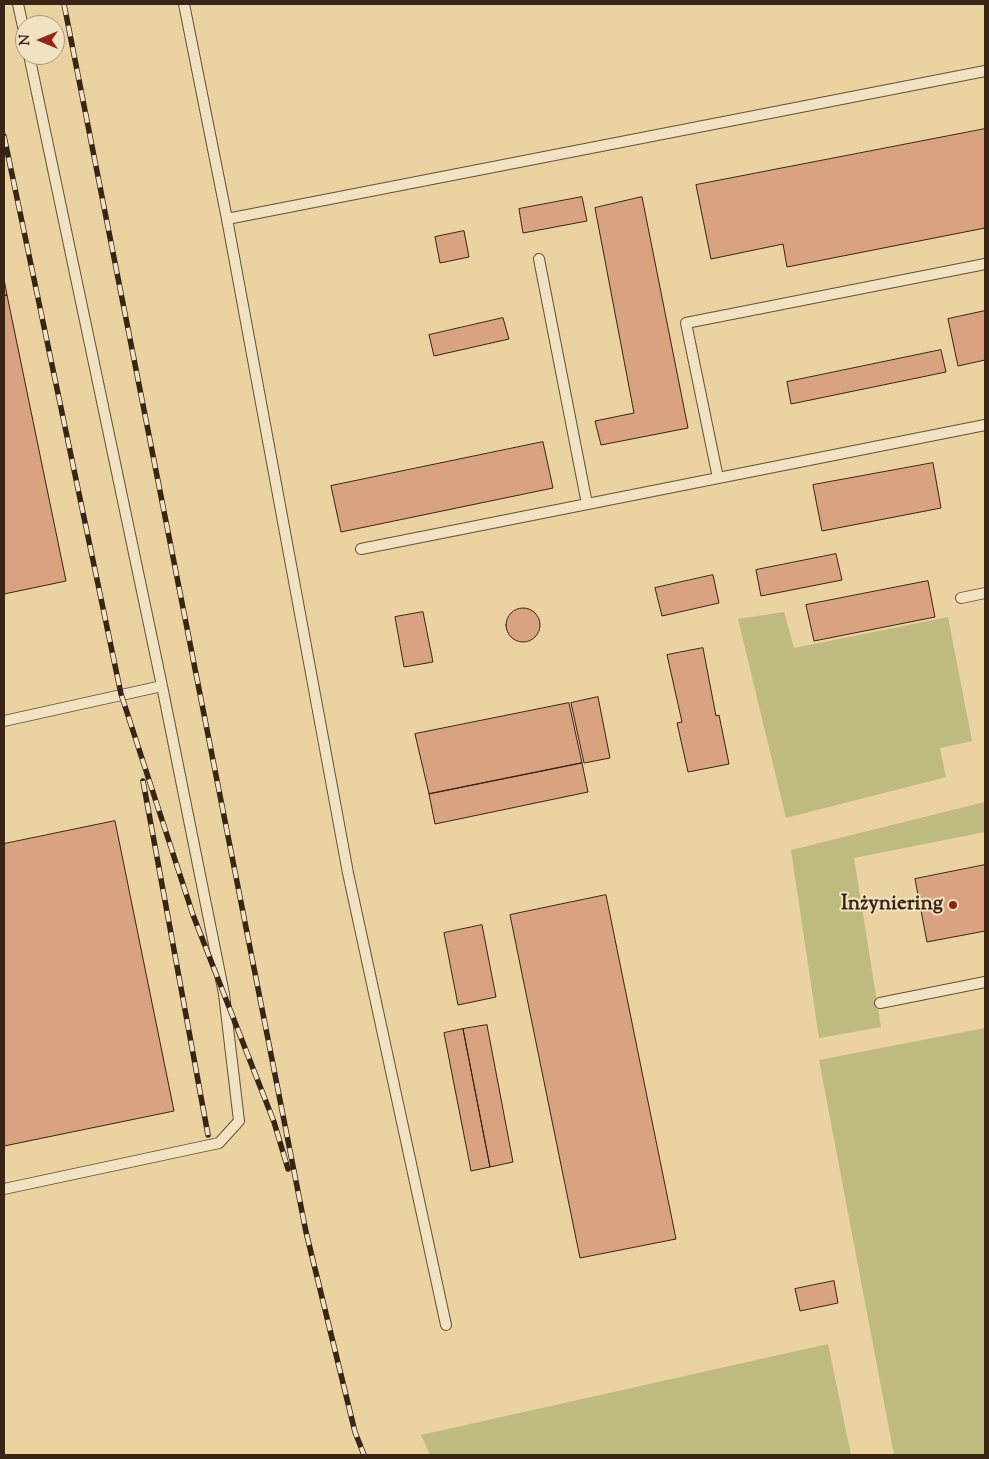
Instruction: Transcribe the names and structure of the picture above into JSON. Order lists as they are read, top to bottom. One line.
{"places":["Inżyniering"],"north":"left"}
